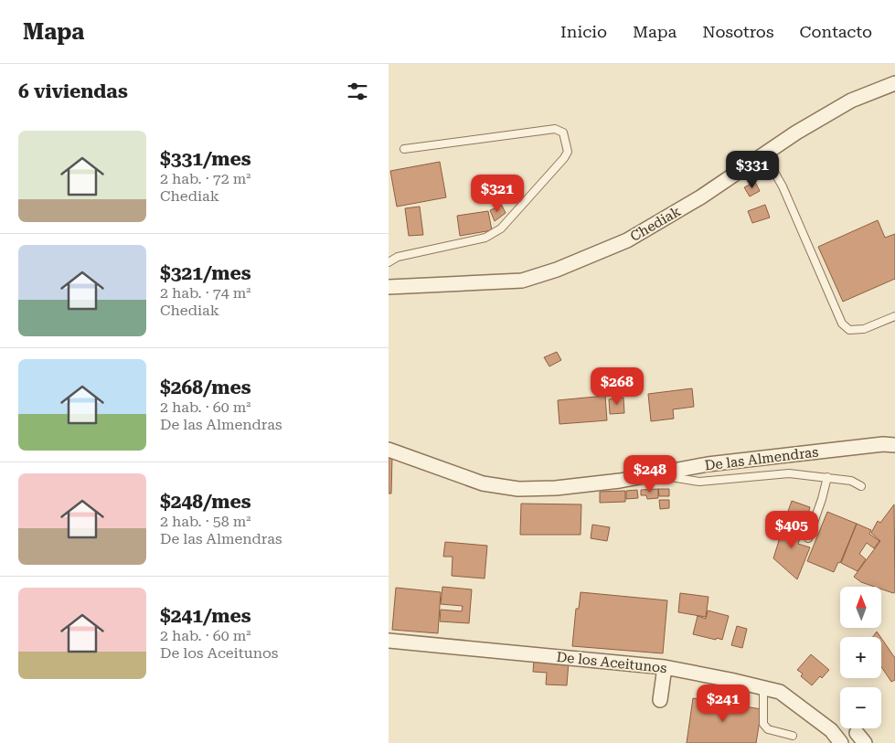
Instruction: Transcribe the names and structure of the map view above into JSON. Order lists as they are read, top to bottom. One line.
{"streets":{"street":["Chediak","De las Almendras","De los Aceitunos"]},"north":"top","page":{"header":"Mapa","nav":["Inicio","Mapa","Nosotros","Contacto"],"heading":"6 viviendas","list":[{"name":"$331/mes","note":"2 hab. · 72 m² · Chediak"},{"name":"$321/mes","note":"2 hab. · 74 m² · Chediak"},{"name":"$268/mes","note":"2 hab. · 60 m² · De las Almendras"},{"name":"$248/mes","note":"2 hab. · 58 m² · De las Almendras"},{"name":"$241/mes","note":"2 hab. · 60 m² · De los Aceitunos"}],"price":["$331","$321","$268","$248","$405","$241"],"map_buttons":["+","−"]}}
